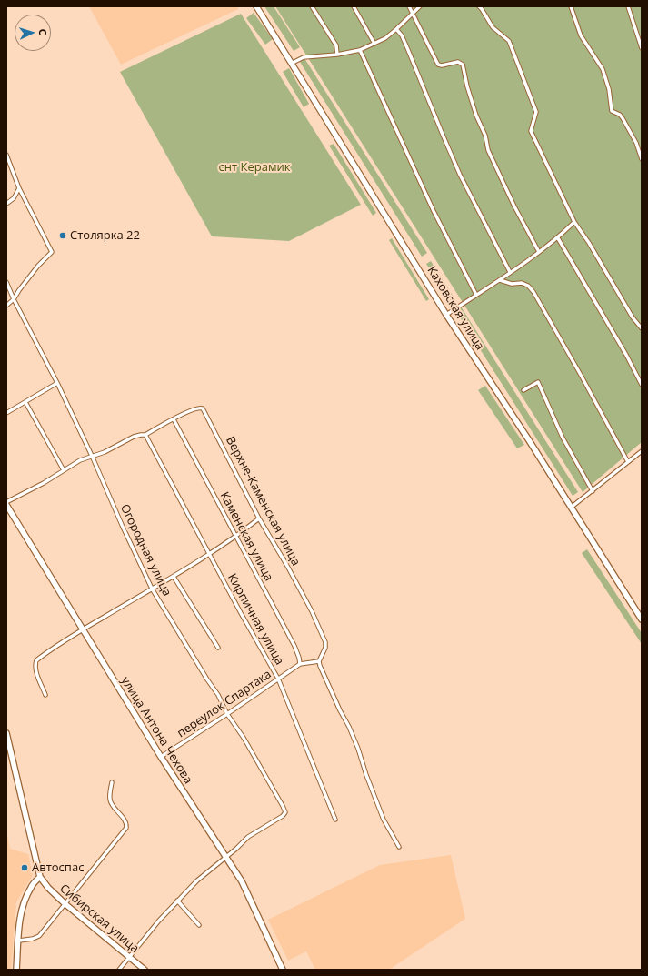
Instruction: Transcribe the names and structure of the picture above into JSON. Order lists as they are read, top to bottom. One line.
{"streets":{"street":["Каховская улица","Верхне-Каменская улица","Каменская улица","Огородная улица","Кирпичная улица","переулок Спартака","улица Антона Чехова","Сибирская улица"]},"crossings":[["Верхне-Каменская улица","Каменская улица"],["Верхне-Каменская улица","Огородная улица"],["Верхне-Каменская улица","Кирпичная улица"],["Верхне-Каменская улица","переулок Спартака"],["Верхне-Каменская улица","улица Антона Чехова"],["Каменская улица","переулок Спартака"],["Огородная улица","переулок Спартака"],["Огородная улица","улица Антона Чехова"],["Кирпичная улица","переулок Спартака"],["переулок Спартака","улица Антона Чехова"]],"parks":["снт Керамик"],"places":["Столярка 22","Автоспас"],"north":"right"}
